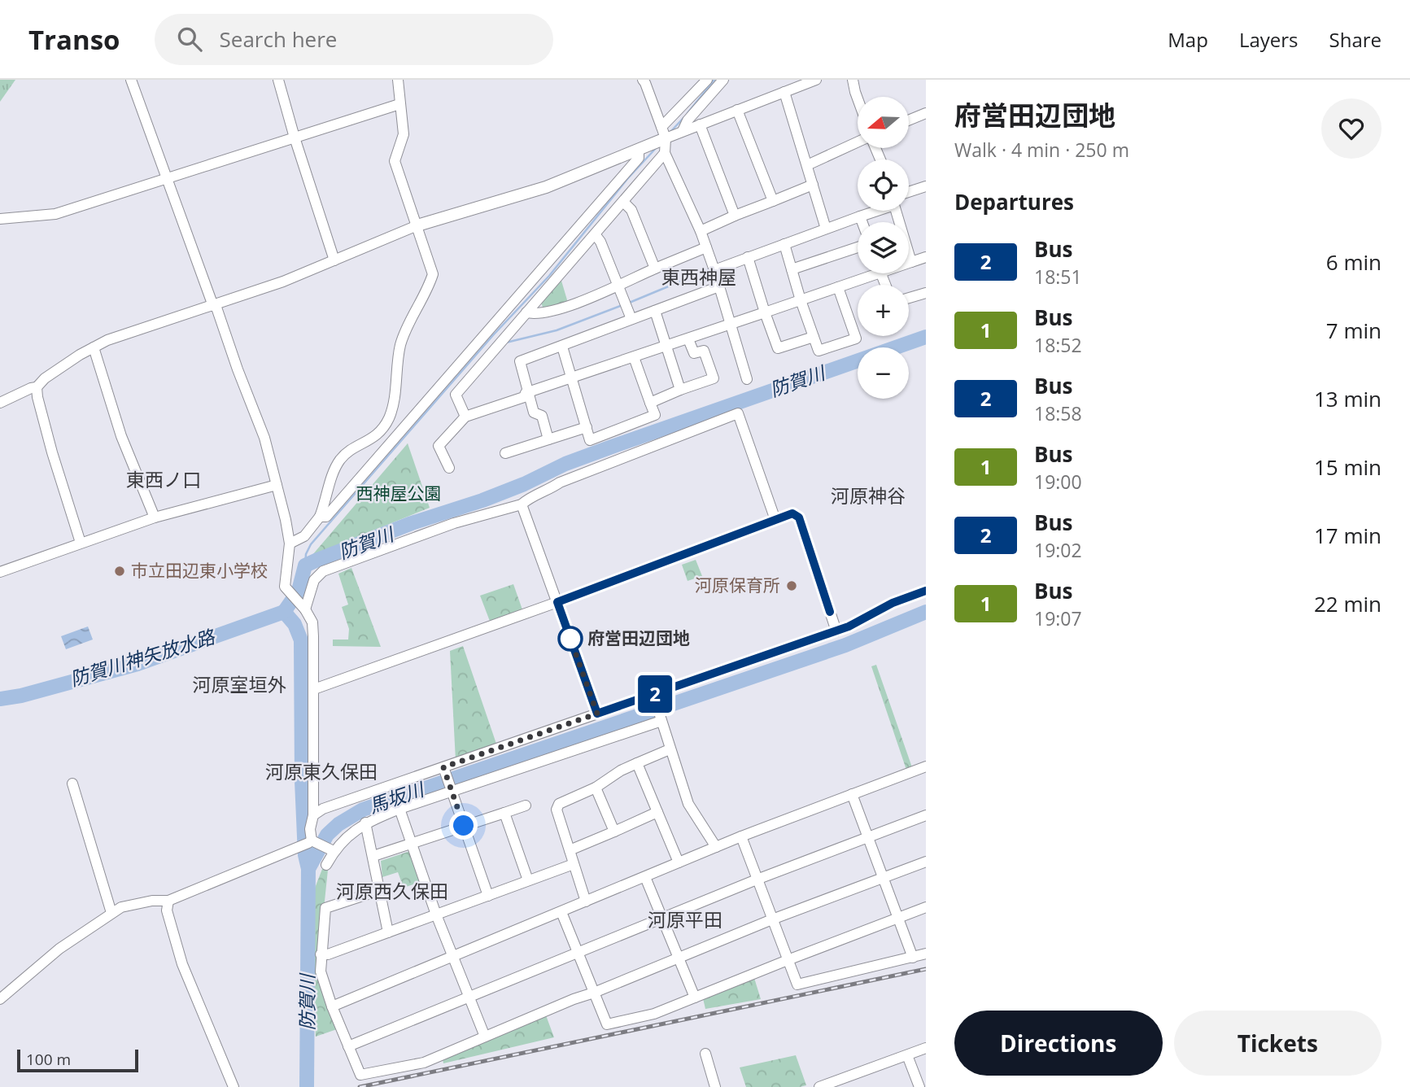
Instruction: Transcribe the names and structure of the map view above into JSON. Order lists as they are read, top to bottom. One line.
{"districts":["東西神屋","東西ノ口","河原神谷","河原室垣外","河原東久保田","河原西久保田","河原平田"],"water":["防賀川","防賀川神矢放水路","馬坂川"],"parks":["西神屋公園"],"places":["市立田辺東小学校","河原保育所","府営田辺団地"],"lines":["bus line 2"],"scale_bar":"100 m","north":"left","page":{"header":"Transo","search":"Search here","nav":["Map","Layers","Share"],"on_map":"2","heading":[["府営田辺団地","Walk · 4 min · 250 m"],"Departures"],"map_buttons":["+","−"],"list":[{"mark":"2","name":"Bus","note":"18:51","value":"6 min"},{"mark":"1","name":"Bus","note":"18:52","value":"7 min"},{"mark":"2","name":"Bus","note":"18:58","value":"13 min"},{"mark":"1","name":"Bus","note":"19:00","value":"15 min"},{"mark":"2","name":"Bus","note":"19:02","value":"17 min"},{"mark":"1","name":"Bus","note":"19:07","value":"22 min"}],"buttons":["Directions","Tickets"],"scale":"100 m"}}
